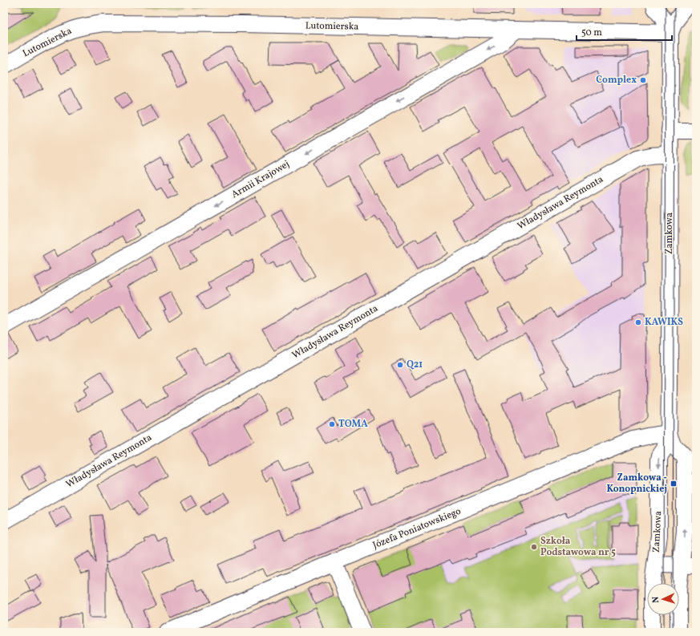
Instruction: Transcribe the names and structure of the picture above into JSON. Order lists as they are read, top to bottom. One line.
{"streets":{"street":["Lutomierska","Armii Krajowej","Władysława Reymonta","Zamkowa","Józefa Poniatowskiego"]},"crossings":[["Lutomierska","Armii Krajowej"],["Lutomierska","Zamkowa"],["Władysława Reymonta","Zamkowa"],["Zamkowa","Józefa Poniatowskiego"]],"one_way":["Armii Krajowej"],"places":{"other":["Complex","KAWIKS","Q21","TOMA","Szkoła Podstawowa nr 5"],"transit":["Zamkowa - Konopnickiej"]},"scale_bar":"50 m","north":"left"}
